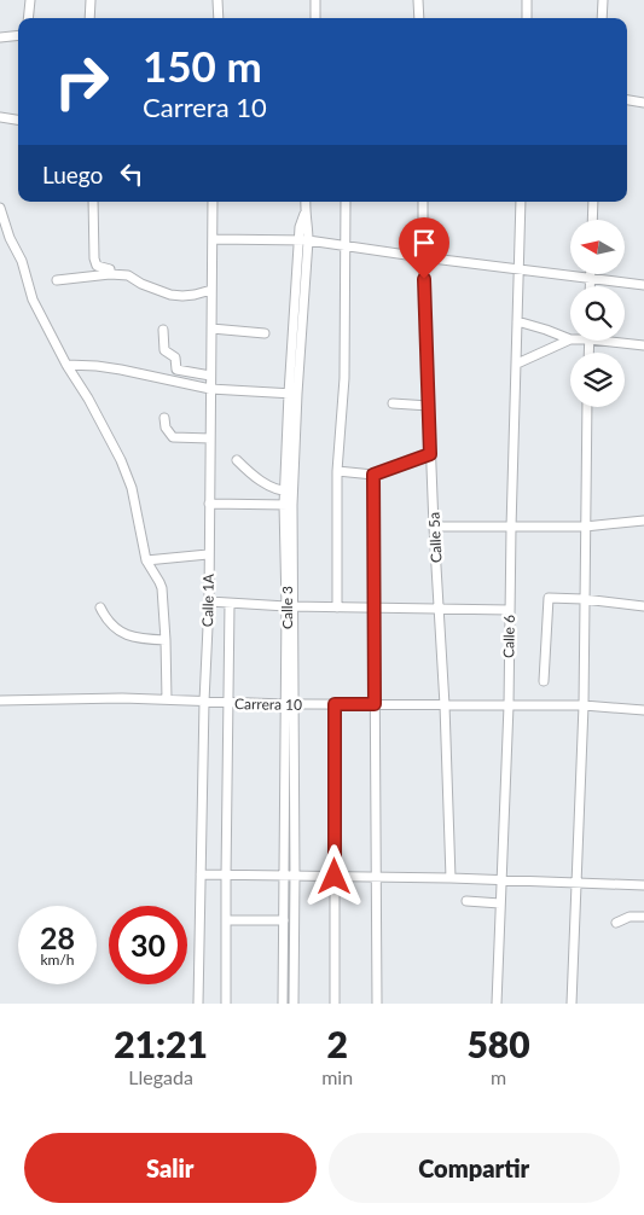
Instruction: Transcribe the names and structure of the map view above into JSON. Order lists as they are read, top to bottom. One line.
{"streets":{"street":["Calle 5a","Calle 1A","Calle 3","Calle 6","Carrera 10"]},"crossings":[["Calle 5a","Carrera 10"],["Calle 1A","Carrera 10"],["Calle 3","Carrera 10"],["Calle 6","Carrera 10"]],"north":"left","page":{"turn":["150 m","Carrera 10"],"then":"Luego","speed":"28 km/h","limit":"30","eta":["21:21","Llegada","2","min","580","m"],"buttons":["Salir","Compartir"]}}
